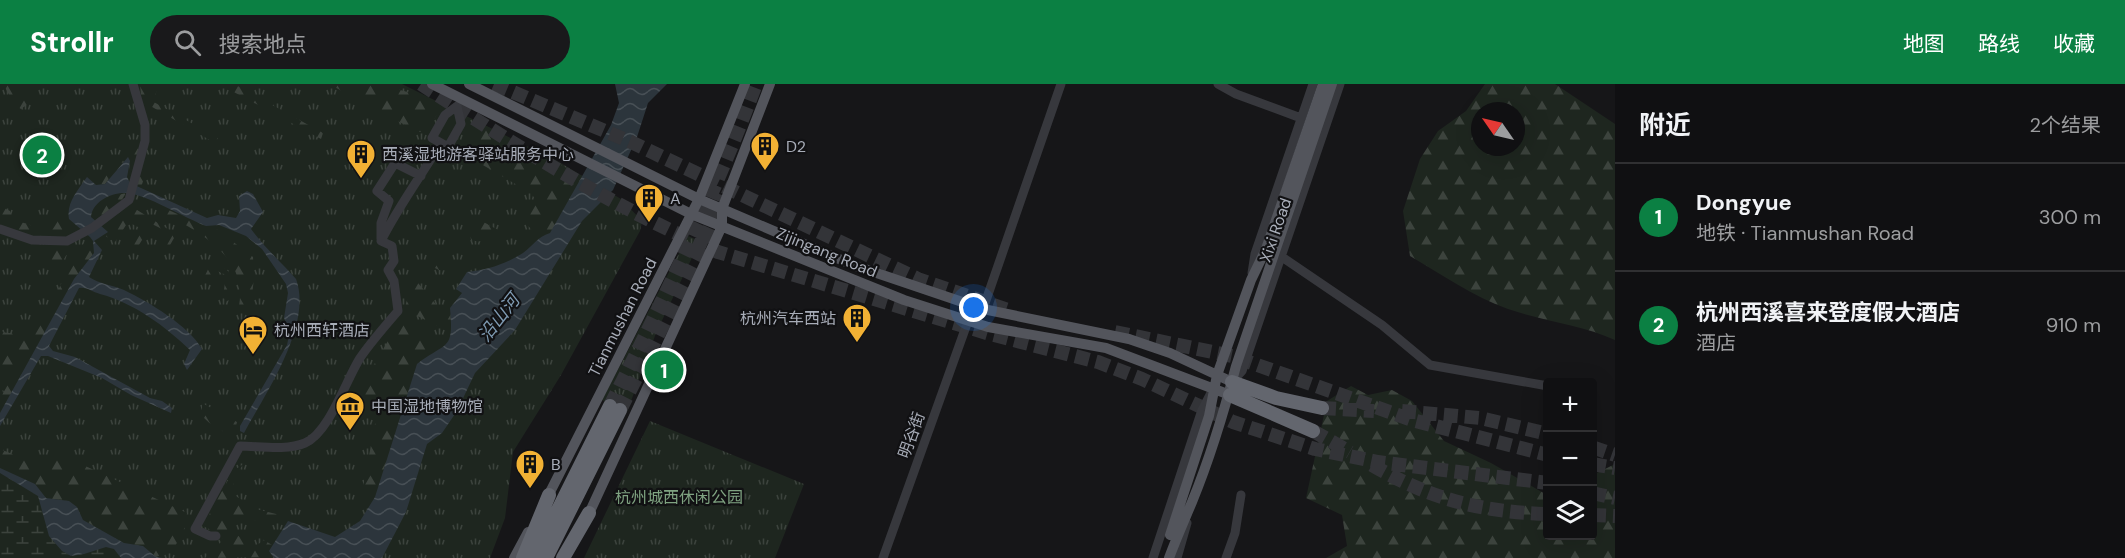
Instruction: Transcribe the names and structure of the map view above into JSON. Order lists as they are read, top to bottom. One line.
{"streets":{"main road":["Xixi Road","Zijingang Road","Tianmushan Road"],"street":["明谷街"]},"crossings":[["Xixi Road","Zijingang Road"],["Zijingang Road","Tianmushan Road"],["Zijingang Road","明谷街"]],"water":["沿山河"],"parks":["杭州城西休闲公园"],"places":{"building":["D2","西溪湿地游客驿站服务中心","A","杭州汽车西站","B"],"hotel":["杭州西轩酒店"],"museum":["中国湿地博物馆"]},"north":"top left","page":{"header":"Strollr","search":"搜索地点","nav":["地图","路线","收藏"],"heading":["附近","2个结果"],"pins":["2","1"],"list":[{"mark":"1","name":"Dongyue","note":"地铁 · Tianmushan Road","value":"300 m"},{"mark":"2","name":"杭州西溪喜来登度假大酒店","note":"酒店","value":"910 m"}],"map_buttons":["+","−"]}}
